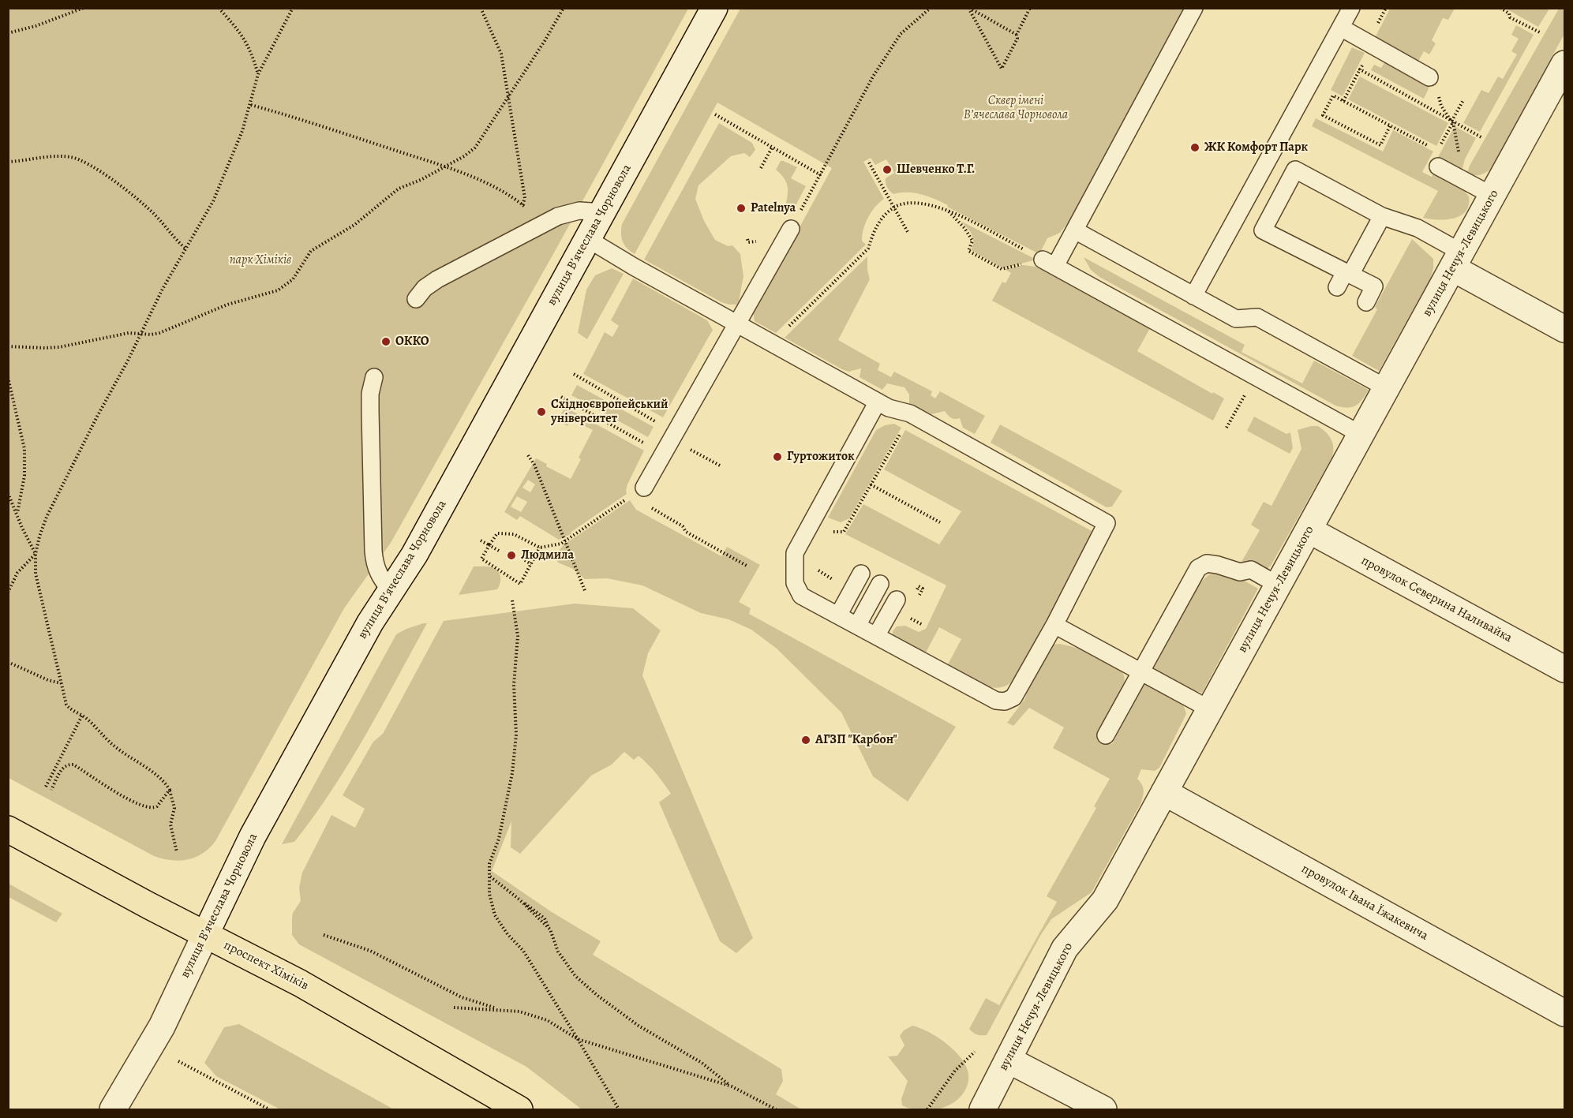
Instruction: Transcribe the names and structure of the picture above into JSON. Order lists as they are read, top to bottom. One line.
{"streets":{"main road":["проспект Хіміків"],"street":["вулиця Вʼячеслава Чорновола","вулиця Нечуя-Левицького","провулок Северина Наливайка","провулок Івана Їжакевича"]},"crossings":[["вулиця Вʼячеслава Чорновола","проспект Хіміків"],["вулиця Нечуя-Левицького","провулок Северина Наливайка"],["вулиця Нечуя-Левицького","провулок Івана Їжакевича"]],"parks":["Сквер імені Вʼячеслава Чорновола","парк Хіміків"],"places":["ЖК Комфорт Парк","Шевченко Т.Г.","Patelnya","ОККО","Східноєвропейський університет","Гуртожиток","Людмила","АГЗП \"Карбон\""]}
